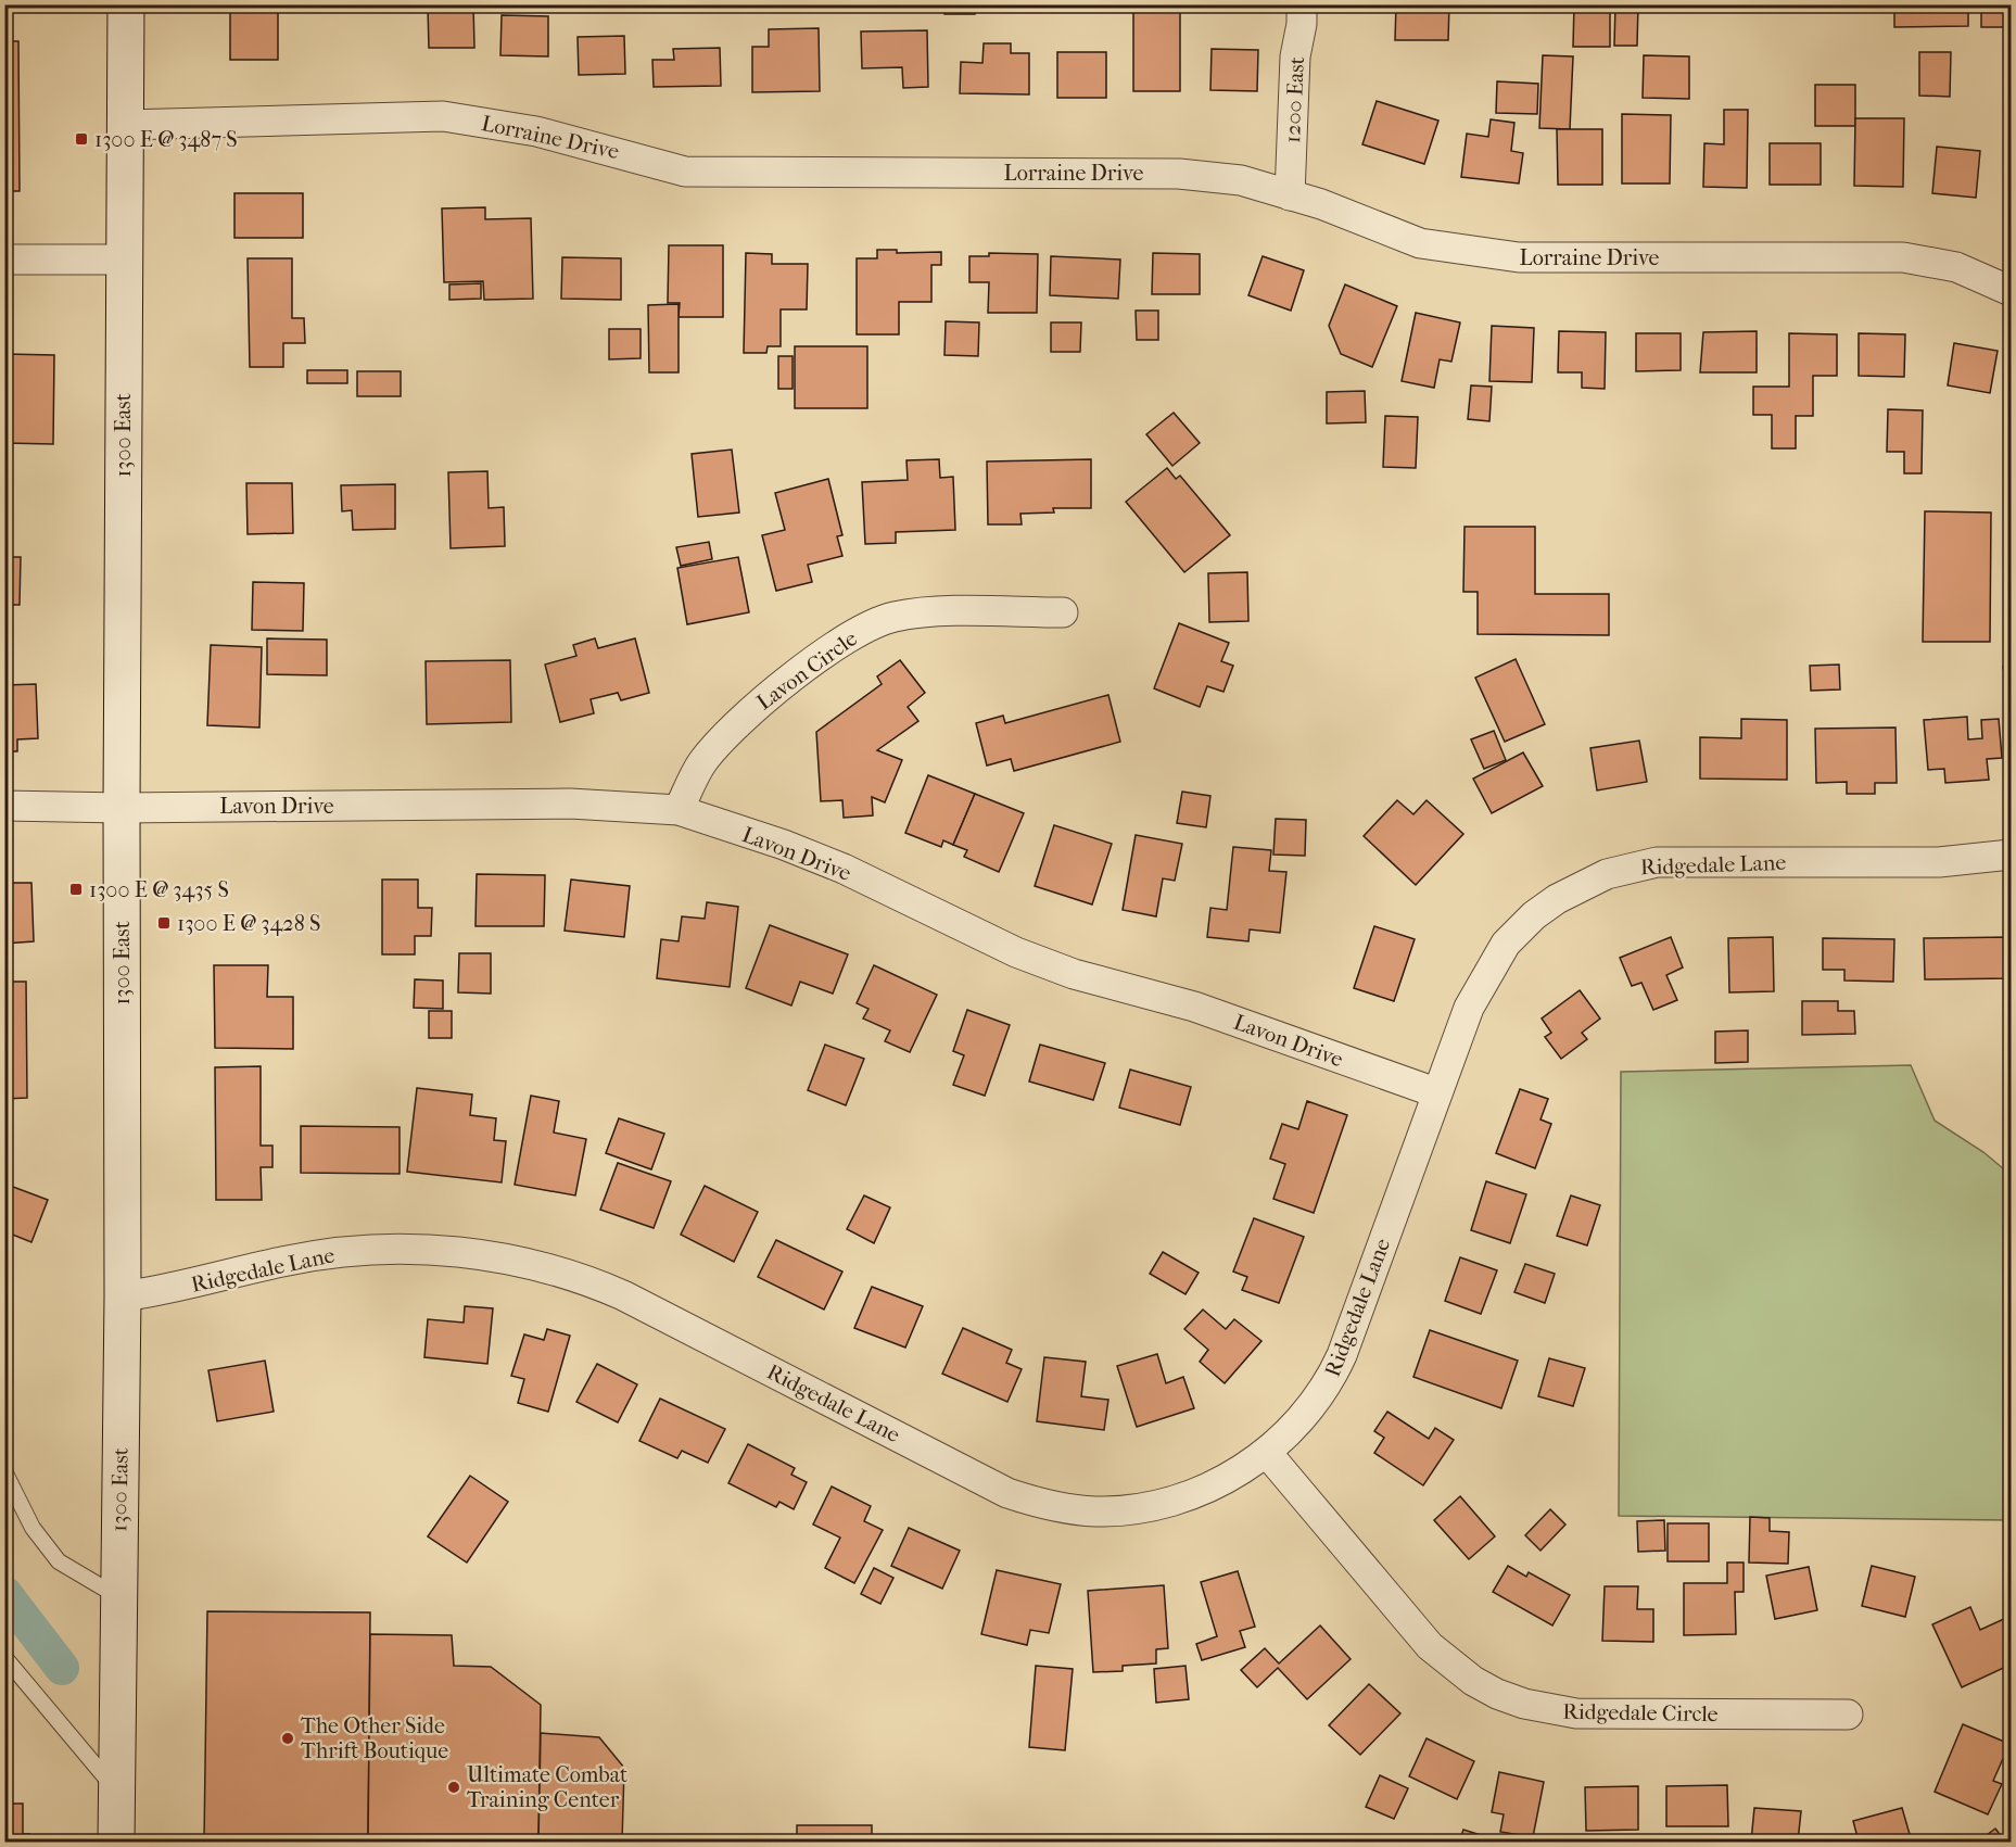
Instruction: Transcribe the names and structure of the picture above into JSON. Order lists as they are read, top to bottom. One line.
{"streets":{"main road":["1300 East"],"street":["1200 East","Lorraine Drive","Lavon Circle","Lavon Drive","Ridgedale Lane","Ridgedale Circle"]},"crossings":[["1200 East","Lorraine Drive"],["Lorraine Drive","1300 East"],["1300 East","Lavon Drive"],["1300 East","Ridgedale Lane"],["Lavon Circle","Lavon Drive"],["Lavon Drive","Ridgedale Lane"],["Ridgedale Lane","Ridgedale Circle"]],"places":{"transit":["1300 E @ 3487 S","1300 E @ 3435 S","1300 E @ 3428 S"],"other":["The Other Side Thrift Boutique","Ultimate Combat Training Center"]}}
